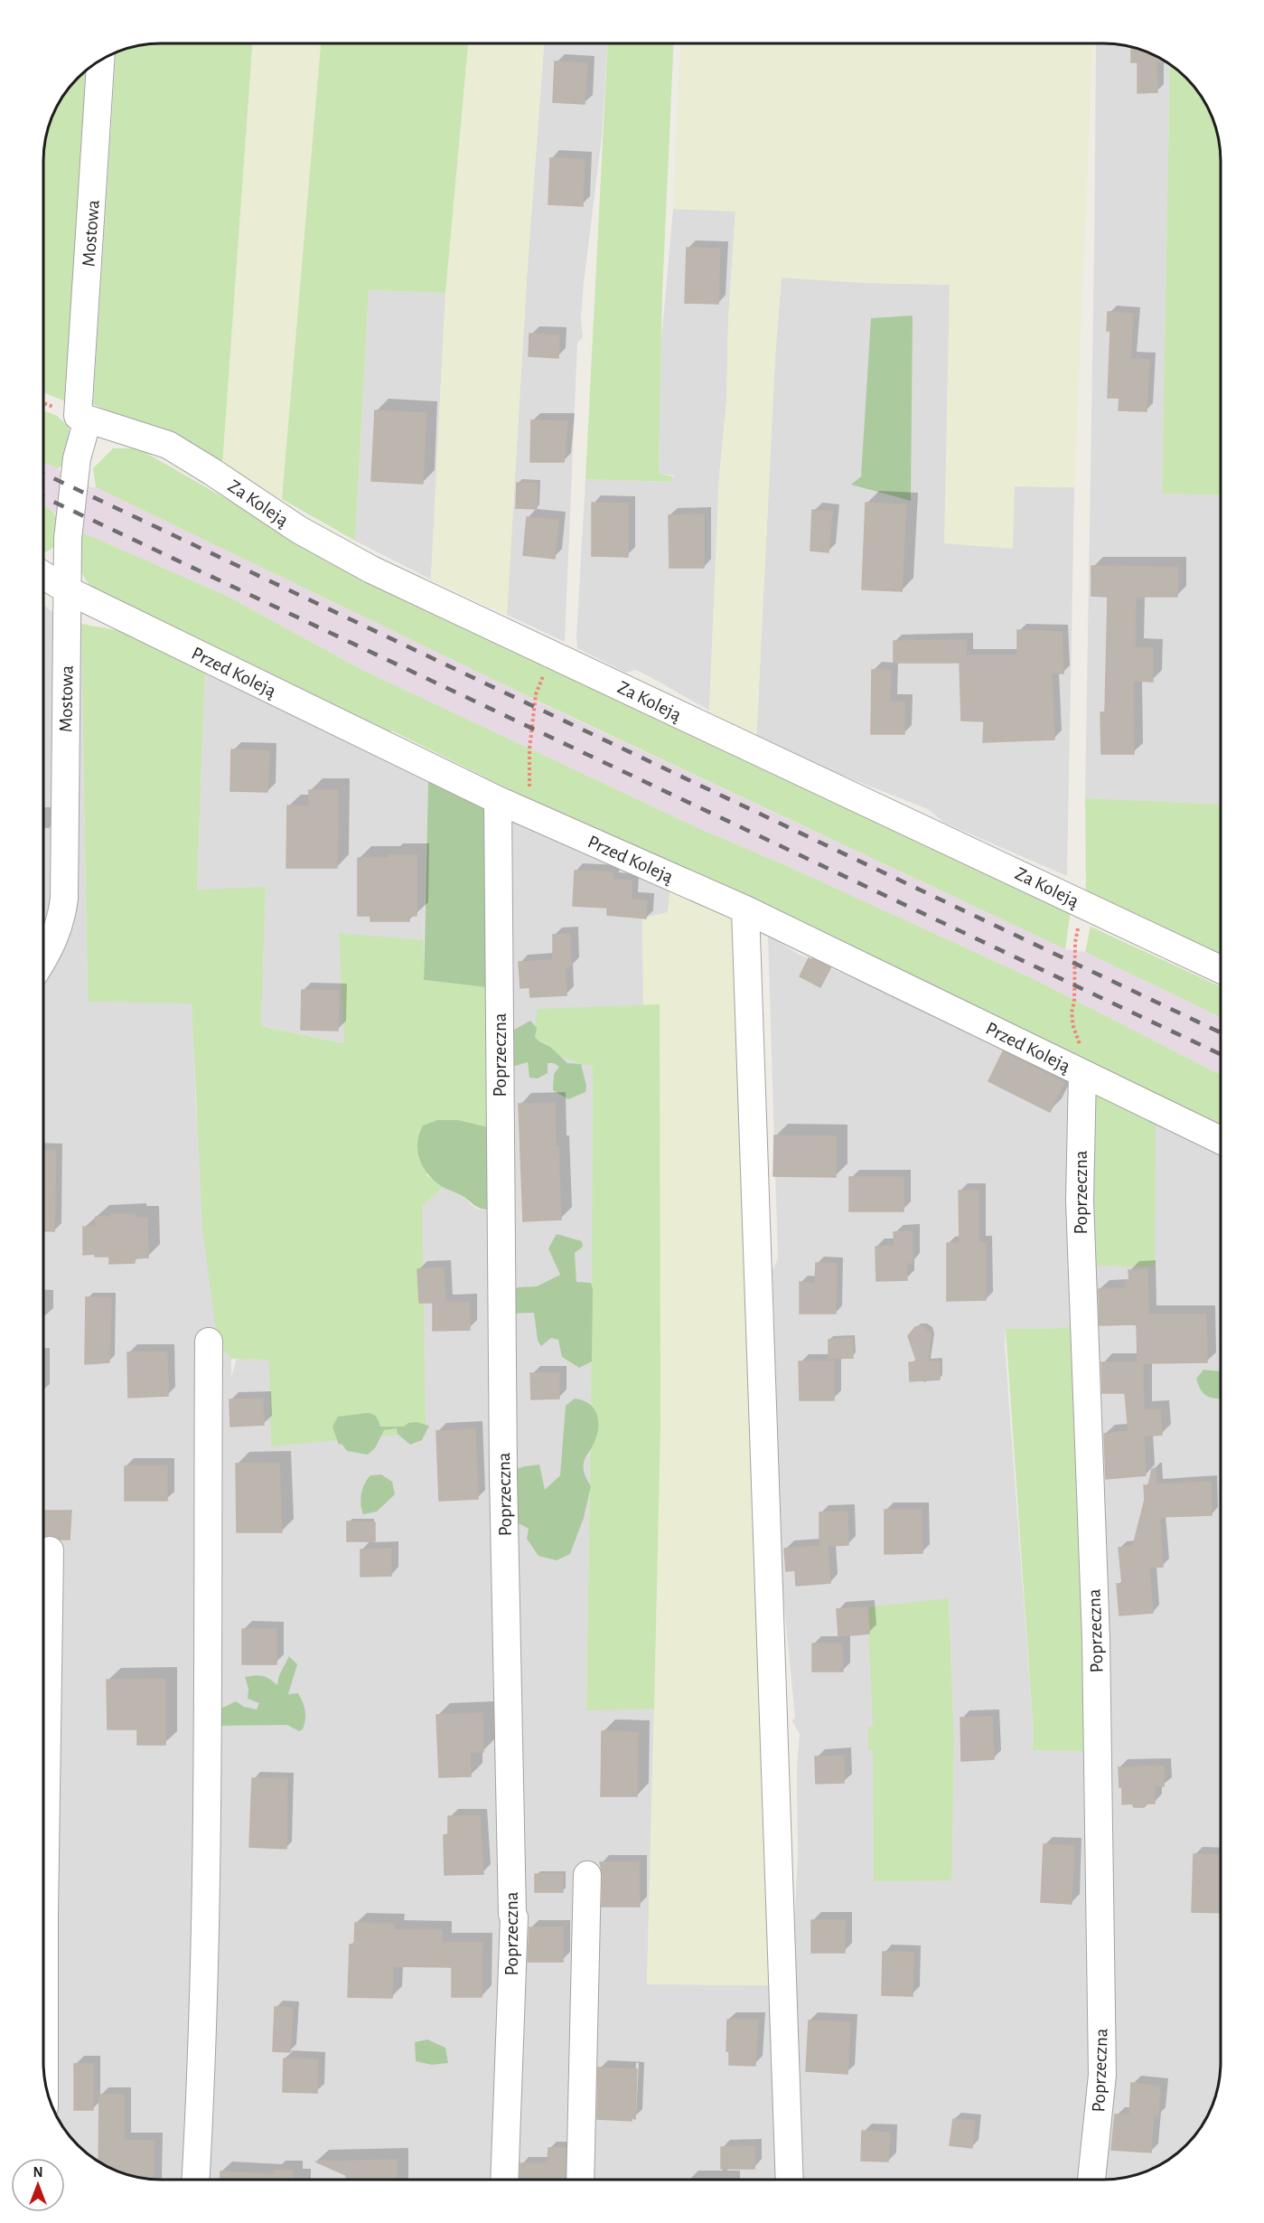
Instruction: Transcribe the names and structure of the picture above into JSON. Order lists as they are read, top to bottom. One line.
{"streets":{"street":["Mostowa","Za Koleją","Przed Koleją","Poprzeczna"]},"crossings":[["Mostowa","Za Koleją"],["Mostowa","Przed Koleją"],["Przed Koleją","Poprzeczna"]],"north":"top"}
